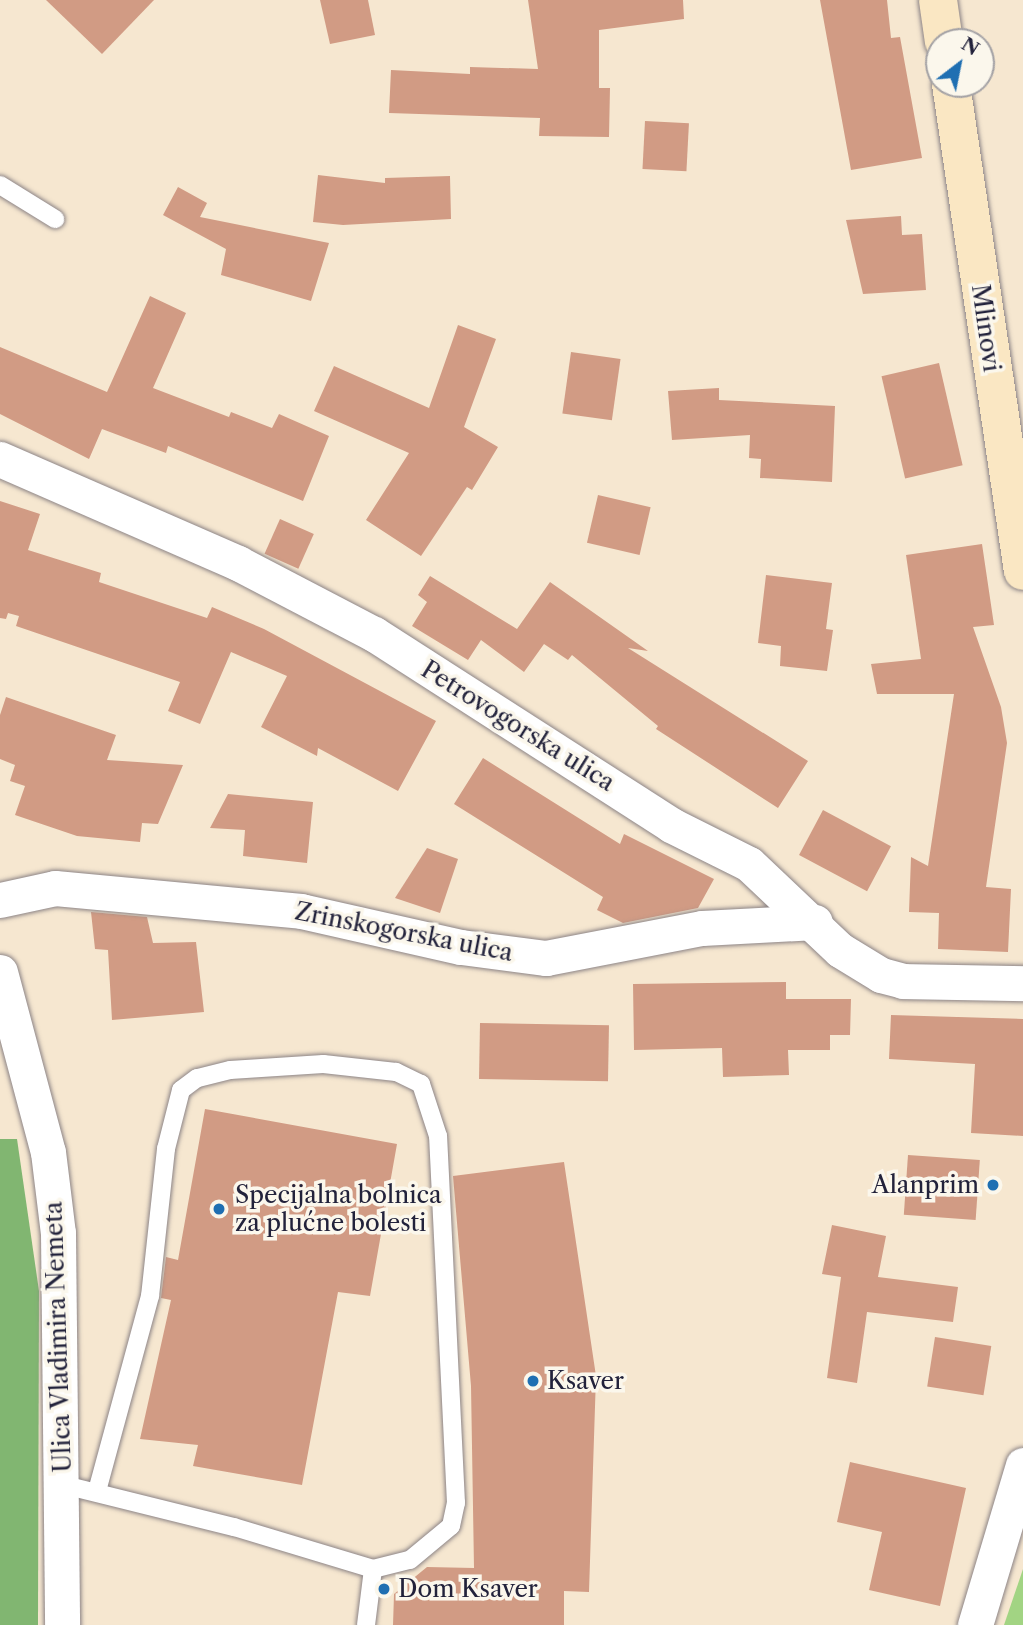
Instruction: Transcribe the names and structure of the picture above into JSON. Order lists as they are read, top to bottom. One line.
{"streets":{"main road":["Mlinovi"],"street":["Petrovogorska ulica","Zrinskogorska ulica","Ulica Vladimira Nemeta"]},"crossings":[["Petrovogorska ulica","Zrinskogorska ulica"]],"places":["Alanprim","Specijalna bolnica za plućne bolesti","Ksaver","Dom Ksaver"],"north":"top right"}
